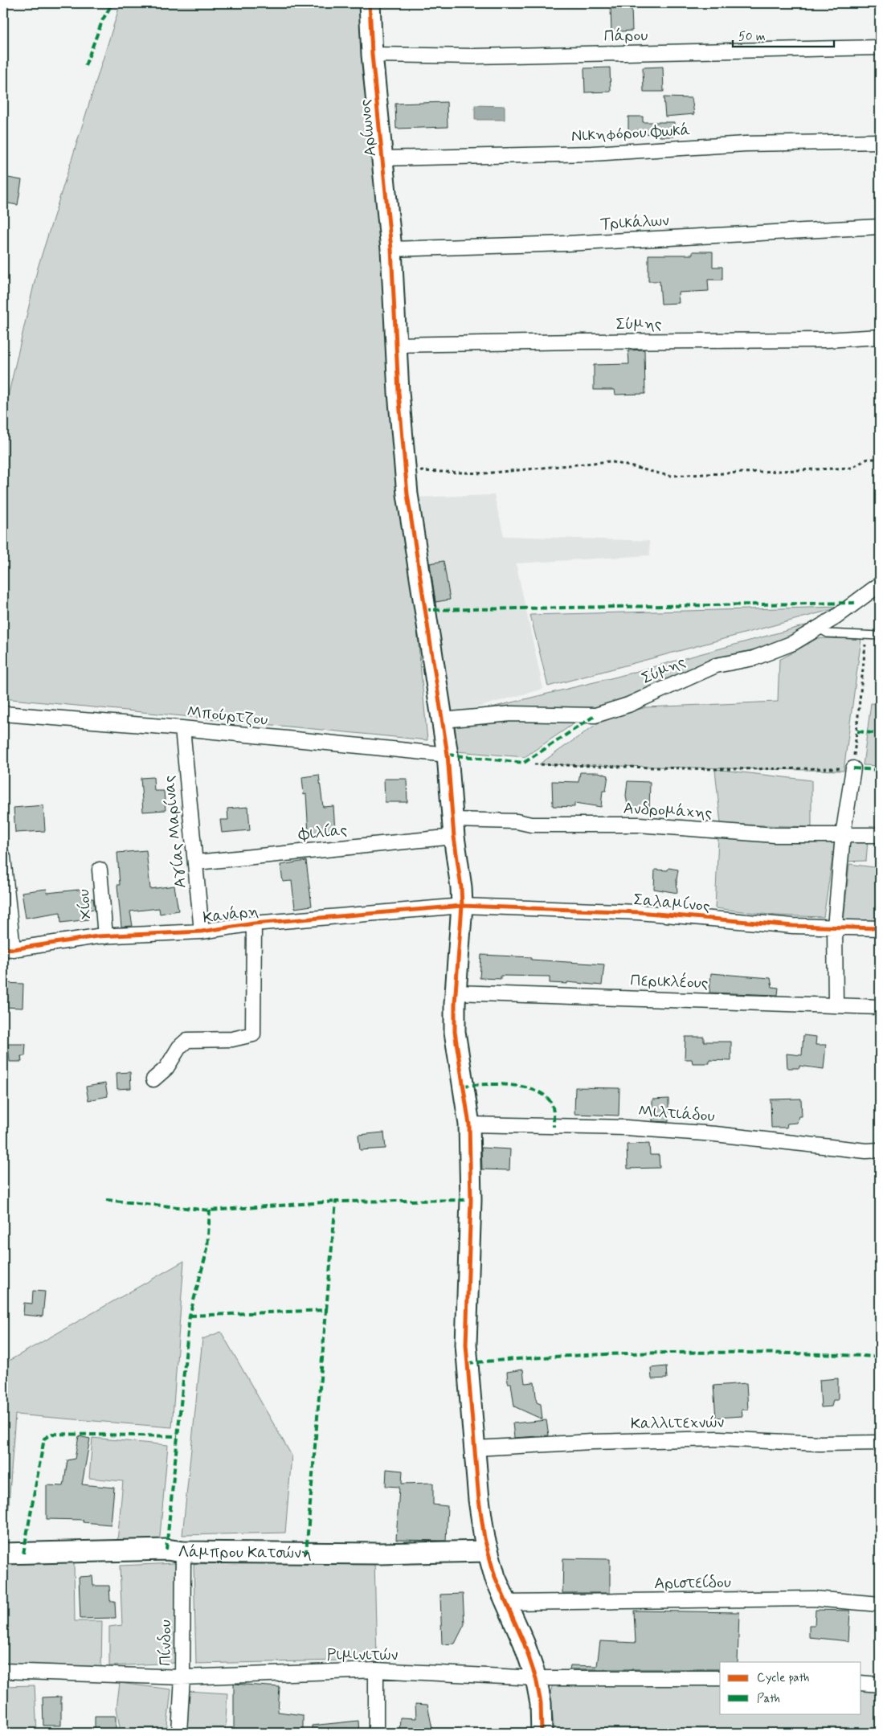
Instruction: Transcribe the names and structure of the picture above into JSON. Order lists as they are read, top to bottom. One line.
{"streets":{"street":["Πάρου","Αρίωνος","Νικηφόρου Φωκά","Τρικάλων","Σύμης","Μπούρτζου","Ανδρομάχης","Αγίας Μαρίνας","Φιλίας","Σαλαμίνος","Χίου","Κανάρη","Περικλέους","Μιλτιάδου","Καλλιτεχνών","Λάμπρου Κατσώνη","Αριστείδου","Πίνδου","Ριμινιτών"]},"crossings":[["Πάρου","Αρίωνος"],["Αρίωνος","Νικηφόρου Φωκά"],["Αρίωνος","Τρικάλων"],["Αρίωνος","Σύμης"],["Αρίωνος","Μπούρτζου"],["Αρίωνος","Ανδρομάχης"],["Αρίωνος","Φιλίας"],["Αρίωνος","Σαλαμίνος"],["Αρίωνος","Κανάρη"],["Αρίωνος","Περικλέους"],["Αρίωνος","Μιλτιάδου"],["Αρίωνος","Καλλιτεχνών"],["Αρίωνος","Λάμπρου Κατσώνη"],["Αρίωνος","Αριστείδου"],["Αρίωνος","Ριμινιτών"],["Μπούρτζου","Αγίας Μαρίνας"],["Ανδρομάχης","Φιλίας"],["Αγίας Μαρίνας","Φιλίας"],["Αγίας Μαρίνας","Κανάρη"],["Σαλαμίνος","Κανάρη"],["Χίου","Κανάρη"],["Λάμπρου Κατσώνη","Πίνδου"],["Πίνδου","Ριμινιτών"]],"legend":["Cycle path","Path"],"scale_bar":"50 m"}
